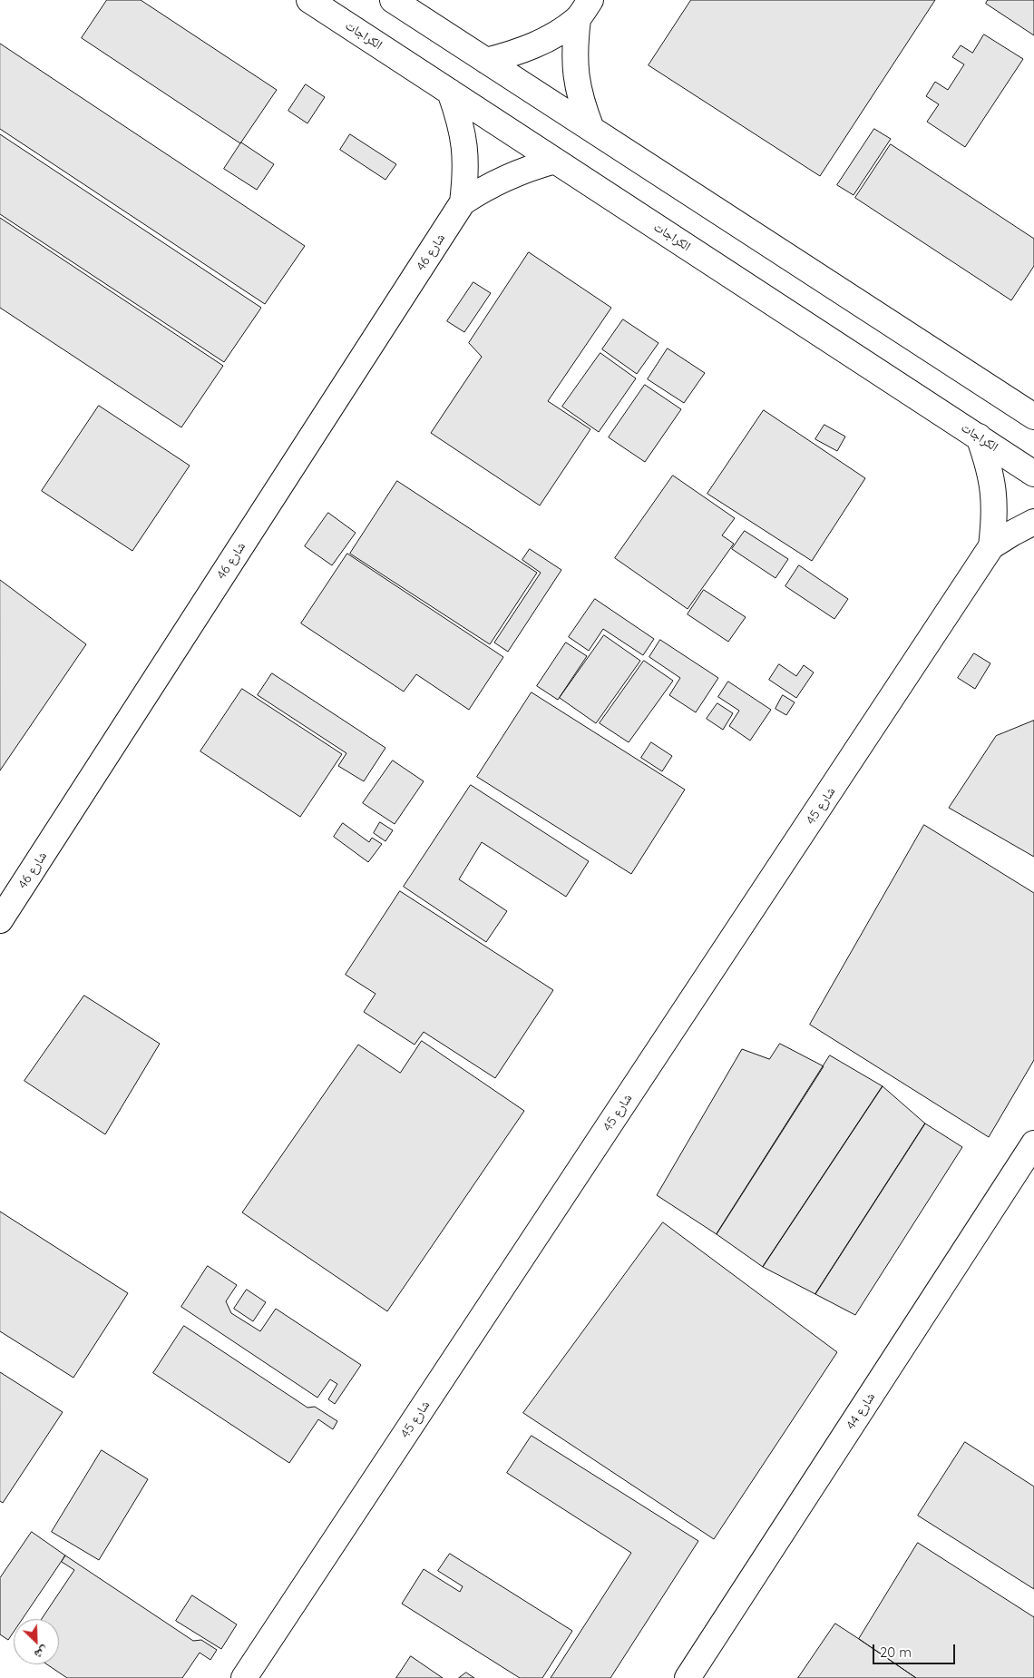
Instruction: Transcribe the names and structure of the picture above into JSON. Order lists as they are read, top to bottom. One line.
{"streets":{"street":["الكراجات","شارع 46","شارع 45","شارع 44"]},"crossings":[["الكراجات","شارع 46"],["الكراجات","شارع 45"]],"scale_bar":"20 m","north":"bottom right"}
